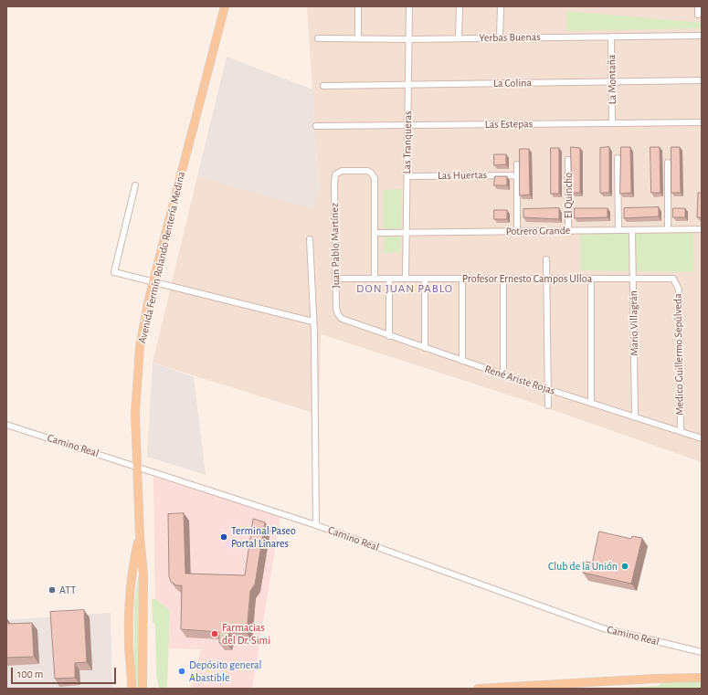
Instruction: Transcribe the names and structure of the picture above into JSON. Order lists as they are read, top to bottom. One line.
{"streets":{"main road":["Avenida Fermín Rolando Rentería Medina"],"street":["Yerbas Buenas","La Montaña","La Colina","Las Estepas","Las Tranqueras","Las Huertas","El Quincho","Potrero Grande","Juan Pablo Martínez","Profesor Ernesto Campos Ulloa","Mario Villagrán","Medico Guillermo Sepúlveda","René Ariste Rojas","Camino Real"]},"crossings":[["Yerbas Buenas","La Montaña"],["Yerbas Buenas","Las Tranqueras"],["La Montaña","La Colina"],["La Montaña","Las Estepas"],["La Colina","Las Tranqueras"],["Las Estepas","Las Tranqueras"],["Las Tranqueras","Las Huertas"],["Las Tranqueras","Potrero Grande"],["Las Tranqueras","Profesor Ernesto Campos Ulloa"],["El Quincho","Potrero Grande"],["Potrero Grande","Juan Pablo Martínez"],["Potrero Grande","Mario Villagrán"],["Juan Pablo Martínez","Profesor Ernesto Campos Ulloa"],["Juan Pablo Martínez","René Ariste Rojas"],["Avenida Fermín Rolando Rentería Medina","Camino Real"],["Profesor Ernesto Campos Ulloa","Mario Villagrán"],["Profesor Ernesto Campos Ulloa","Medico Guillermo Sepúlveda"],["Mario Villagrán","René Ariste Rojas"],["Medico Guillermo Sepúlveda","René Ariste Rojas"]],"districts":["DON JUAN PABLO"],"places":["Terminal Paseo Portal Linares","Club de la Unión","ATT","Farmacias del Dr. Simi","Depósito general Abastible"],"scale_bar":"100 m"}
